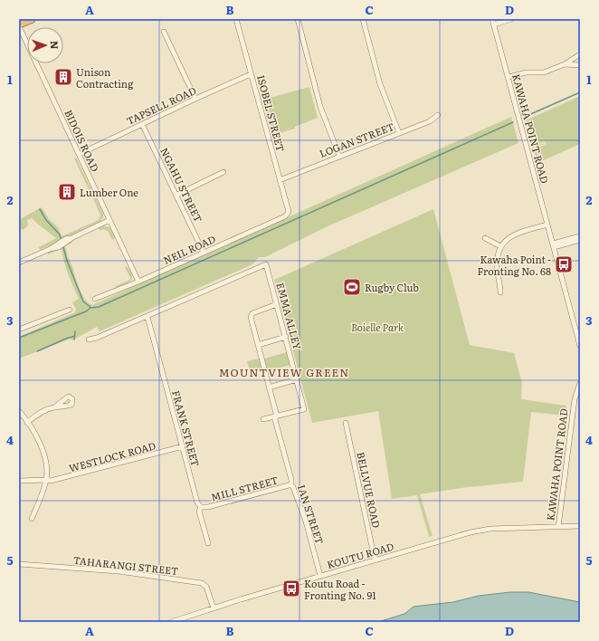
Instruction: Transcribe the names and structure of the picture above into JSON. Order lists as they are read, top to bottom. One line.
{"streets":{"street":["TAPSELL ROAD","ISOBEL STREET","KAWAHA POINT ROAD","LOGAN STREET","BIDOIS ROAD","NGAHU STREET","NEIL ROAD","EMMA ALLEY","FRANK STREET","WESTLOCK ROAD","MILL STREET","BELLVUE ROAD","IAN STREET","KOUTU ROAD","TAHARANGI STREET"]},"crossings":[["TAPSELL ROAD","ISOBEL STREET"],["TAPSELL ROAD","BIDOIS ROAD"],["TAPSELL ROAD","NGAHU STREET"],["ISOBEL STREET","LOGAN STREET"],["ISOBEL STREET","NEIL ROAD"],["KAWAHA POINT ROAD","KOUTU ROAD"],["BIDOIS ROAD","NEIL ROAD"],["NGAHU STREET","NEIL ROAD"],["EMMA ALLEY","FRANK STREET"],["EMMA ALLEY","IAN STREET"],["FRANK STREET","WESTLOCK ROAD"],["FRANK STREET","MILL STREET"],["MILL STREET","IAN STREET"],["BELLVUE ROAD","KOUTU ROAD"],["IAN STREET","KOUTU ROAD"],["KOUTU ROAD","TAHARANGI STREET"]],"districts":["MOUNTVIEW GREEN"],"parks":["Boielle Park"],"places":{"building":["Unison Contracting","Lumber One"],"bus stop":["Kawaha Point - Fronting No. 68","Koutu Road - Fronting No. 91"],"sports":["Rugby Club"]},"north":"right","grid":{"columns":["A","B","C","D"],"rows":["1","2","3","4","5"]}}
